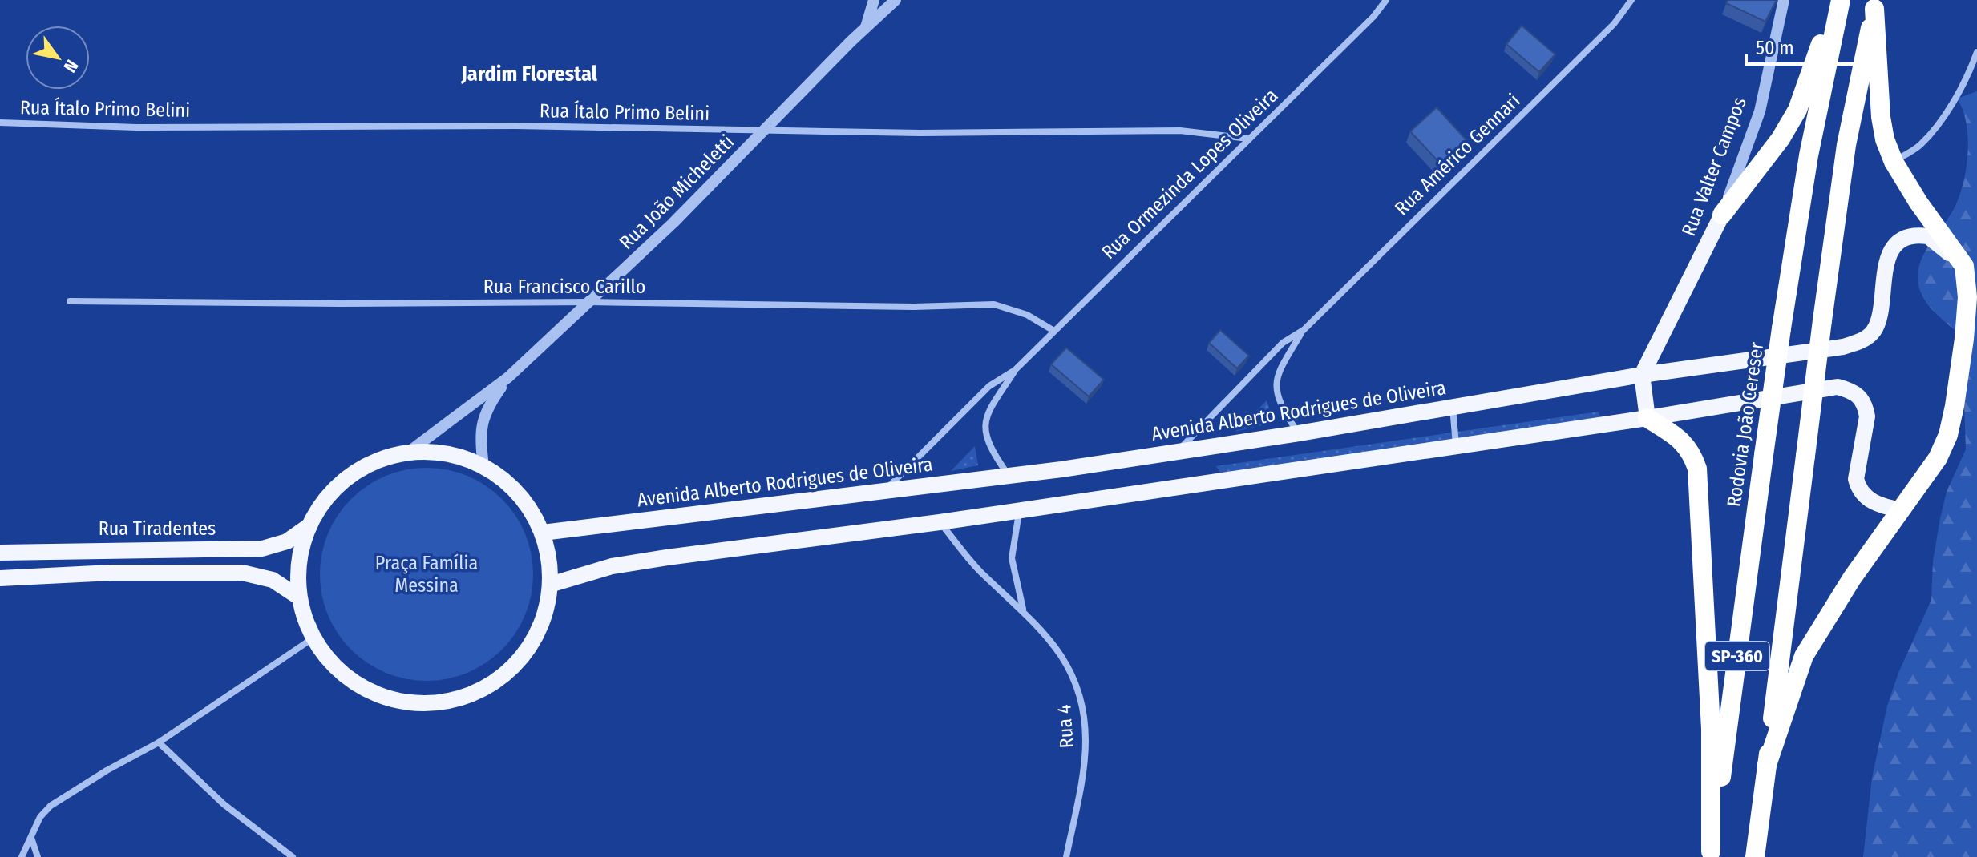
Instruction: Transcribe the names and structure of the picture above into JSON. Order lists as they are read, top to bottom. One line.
{"streets":{"highway":["Rodovia João Cereser","SP-360"],"main road":["Rua Valter Campos","Avenida Alberto Rodrigues de Oliveira","Rua Tiradentes"],"street":["Rua Ítalo Primo Belini","Rua Américo Gennari","Rua Ormezinda Lopes Oliveira","Rua João Micheletti","Rua Francisco Carillo","Rua 4"]},"crossings":[["Rua Ítalo Primo Belini","Rua Ormezinda Lopes Oliveira"],["Rua Ítalo Primo Belini","Rua João Micheletti"],["Rua Américo Gennari","Avenida Alberto Rodrigues de Oliveira"],["Rua Valter Campos","Avenida Alberto Rodrigues de Oliveira"],["Rua Ormezinda Lopes Oliveira","Rua Francisco Carillo"],["Rua Ormezinda Lopes Oliveira","Avenida Alberto Rodrigues de Oliveira"],["Rua João Micheletti","Rua Francisco Carillo"]],"districts":["Jardim Florestal"],"parks":["Praça Família Messina"],"scale_bar":"50 m","north":"bottom right"}
